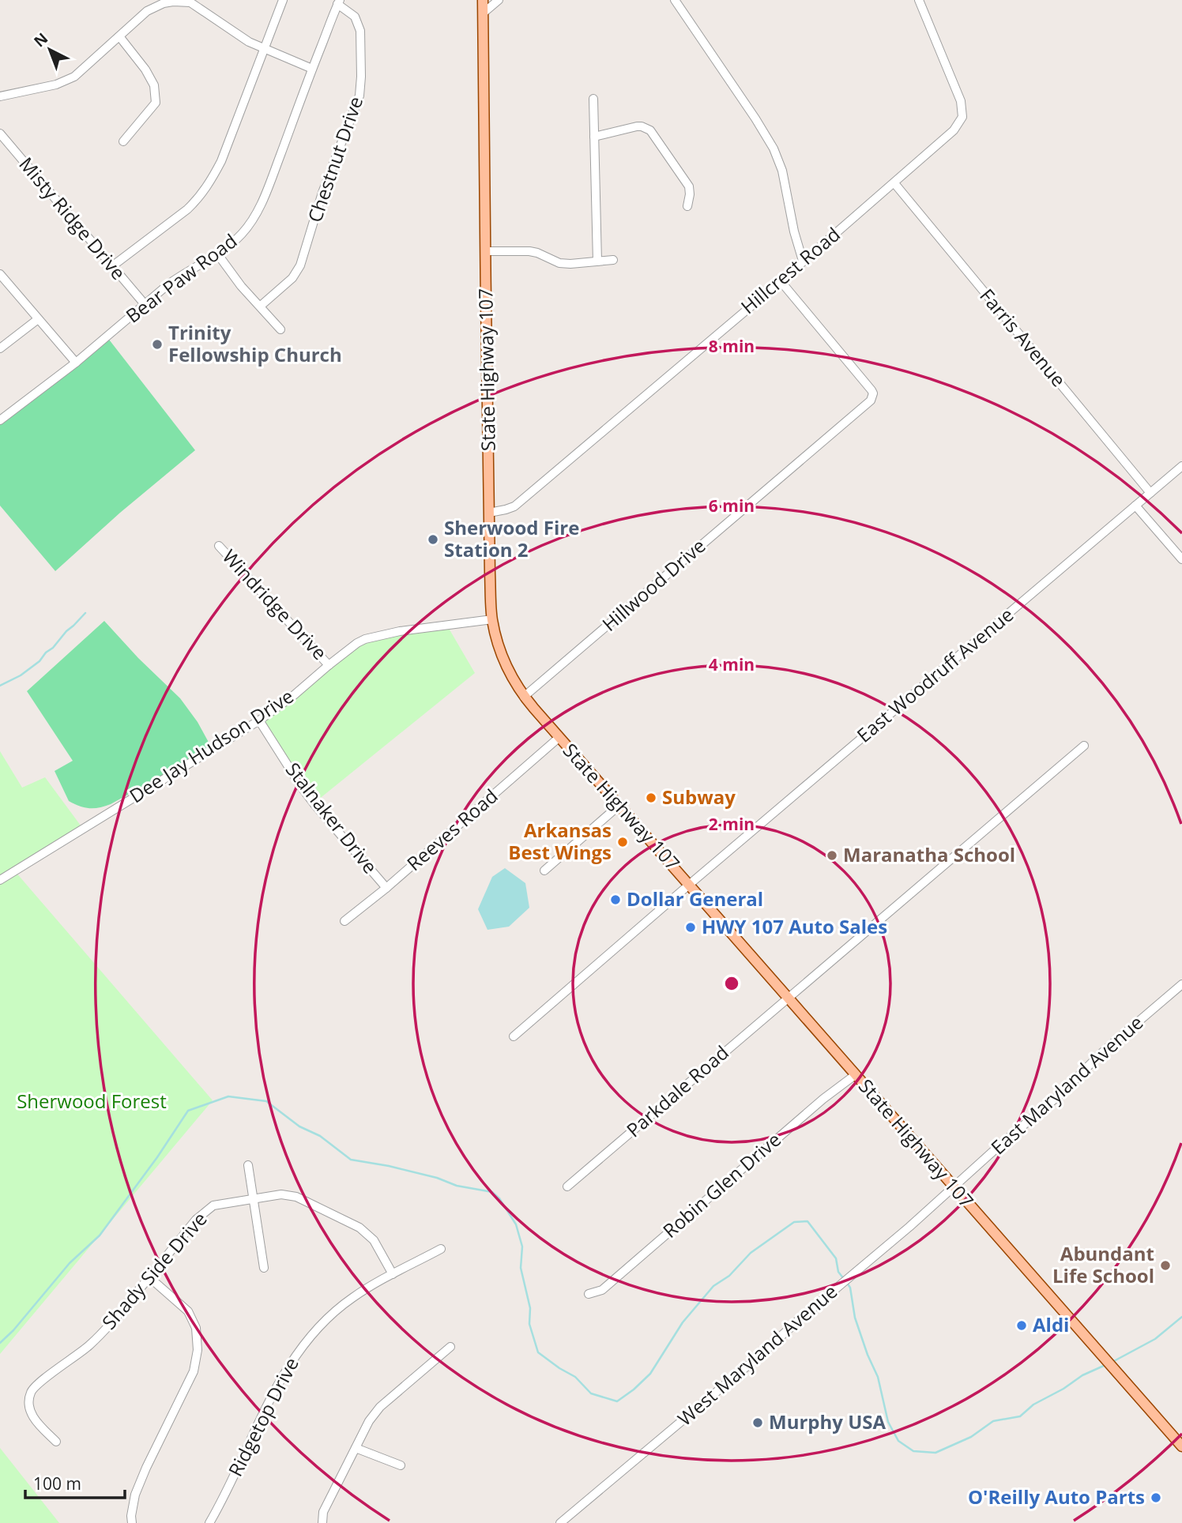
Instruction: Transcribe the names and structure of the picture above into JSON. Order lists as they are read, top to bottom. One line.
{"streets":{"main road":["State Highway 107"],"street":["Chestnut Drive","Misty Ridge Drive","Hillcrest Road","Bear Paw Road","Farris Avenue","Hillwood Drive","Windridge Drive","East Woodruff Avenue","Dee Jay Hudson Drive","Stalnaker Drive","Reeves Road","East Maryland Avenue","Parkdale Road","Robin Glen Drive","Shady Side Drive","West Maryland Avenue","Ridgetop Drive"]},"crossings":[["Chestnut Drive","Bear Paw Road"],["Misty Ridge Drive","Bear Paw Road"],["Hillcrest Road","Farris Avenue"],["Hillcrest Road","State Highway 107"],["Hillcrest Road","Hillwood Drive"],["Farris Avenue","East Woodruff Avenue"],["State Highway 107","Hillwood Drive"],["State Highway 107","East Woodruff Avenue"],["State Highway 107","Dee Jay Hudson Drive"],["State Highway 107","Reeves Road"],["State Highway 107","East Maryland Avenue"],["State Highway 107","Parkdale Road"],["State Highway 107","Robin Glen Drive"],["State Highway 107","West Maryland Avenue"],["Windridge Drive","Dee Jay Hudson Drive"],["Dee Jay Hudson Drive","Stalnaker Drive"],["Stalnaker Drive","Reeves Road"],["East Maryland Avenue","West Maryland Avenue"],["Shady Side Drive","Ridgetop Drive"]],"parks":["Sherwood Forest"],"places":["Trinity Fellowship Church","Sherwood Fire Station 2","Subway","Arkansas Best Wings","Maranatha School","Dollar General","HWY 107 Auto Sales","Abundant Life School","Aldi","Murphy USA","O'Reilly Auto Parts"],"scale_bar":"100 m","north":"top left","rings":["8 min","6 min","4 min","2 min"]}
